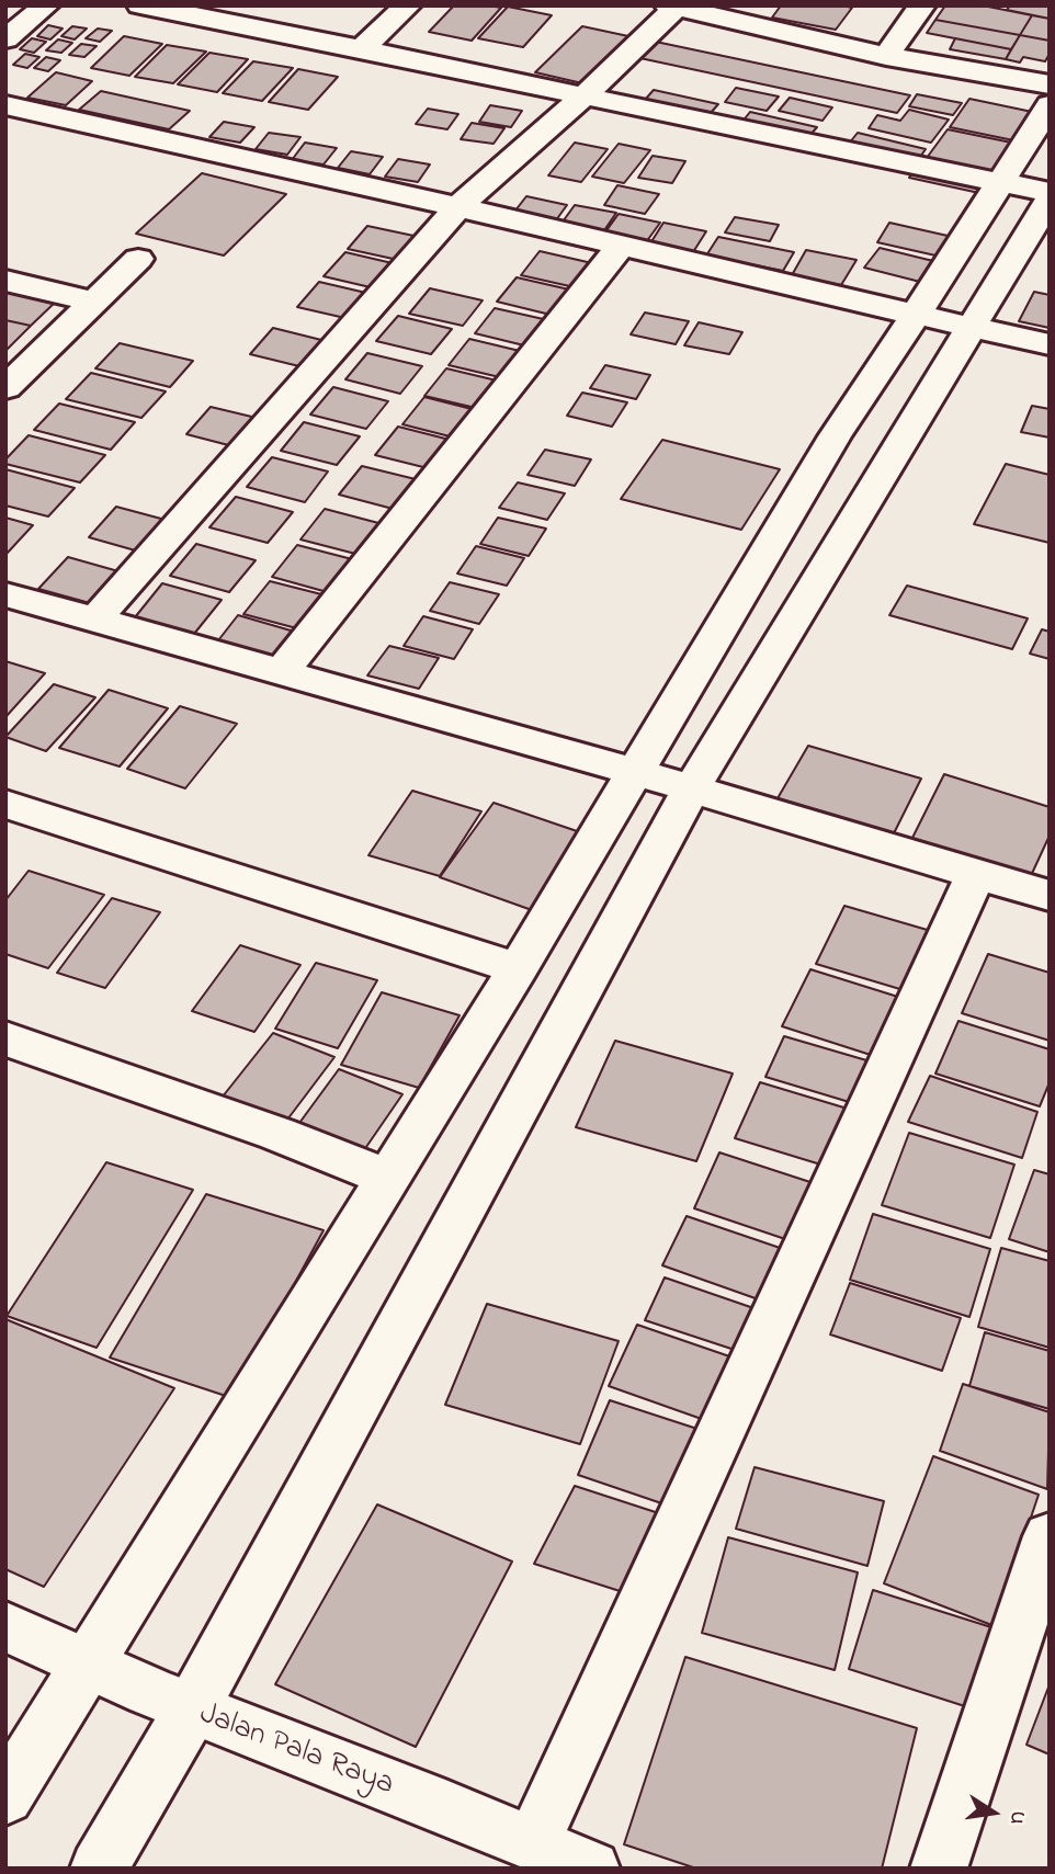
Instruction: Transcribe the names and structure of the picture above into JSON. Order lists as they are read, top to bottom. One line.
{"streets":{"street":["Jalan Pala Raya"]},"north":"right"}
